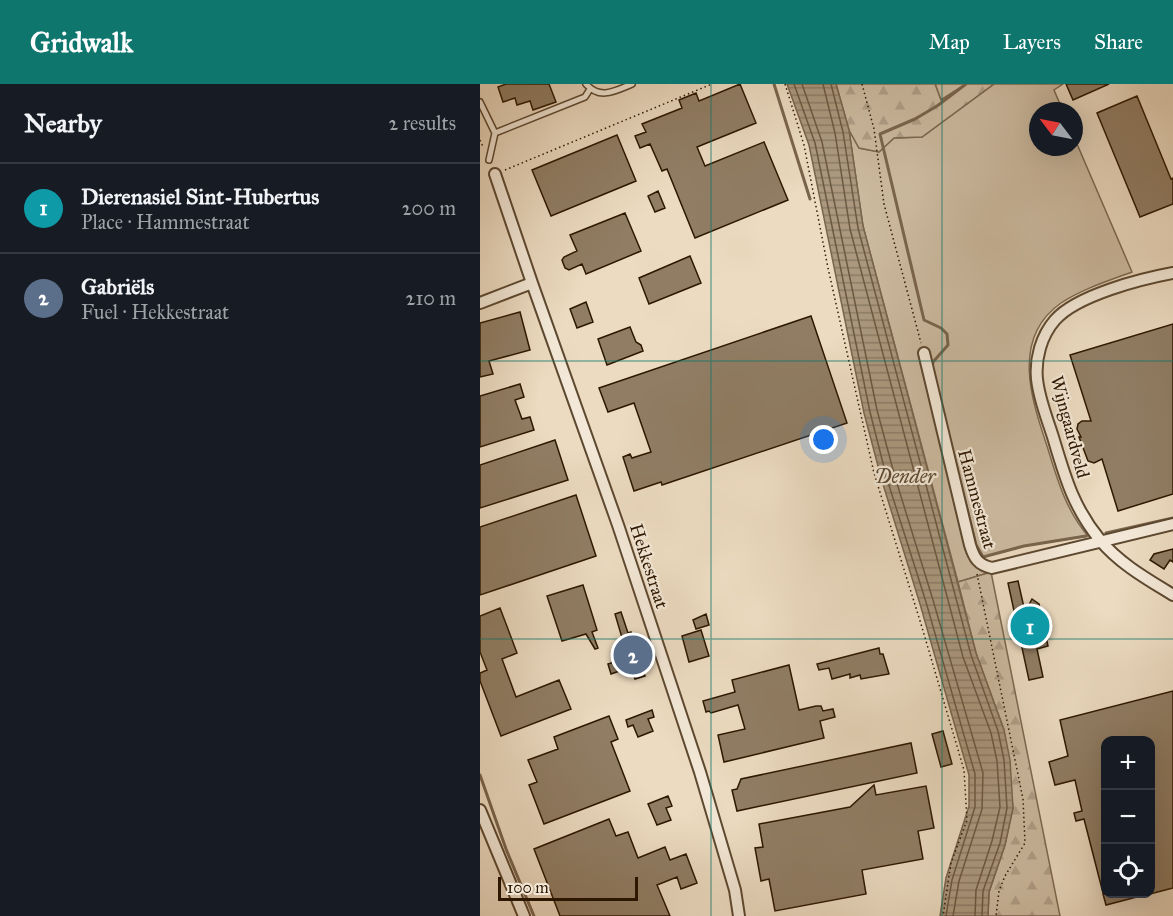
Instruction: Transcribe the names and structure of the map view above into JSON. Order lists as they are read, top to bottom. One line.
{"streets":{"street":["Wijngaardveld","Hammestraat","Hekkestraat"]},"crossings":[["Wijngaardveld","Hammestraat"]],"water":["Dender"],"scale_bar":"100 m","north":"top left","page":{"header":"Gridwalk","nav":["Map","Layers","Share"],"heading":["Nearby","2 results"],"list":[{"mark":"1","name":"Dierenasiel Sint-Hubertus","note":"Place · Hammestraat","value":"200 m"},{"mark":"2","name":"Gabriëls","note":"Fuel · Hekkestraat","value":"210 m"}],"pins":["1","2"],"map_buttons":["+","−"],"scale":"100 m"}}
